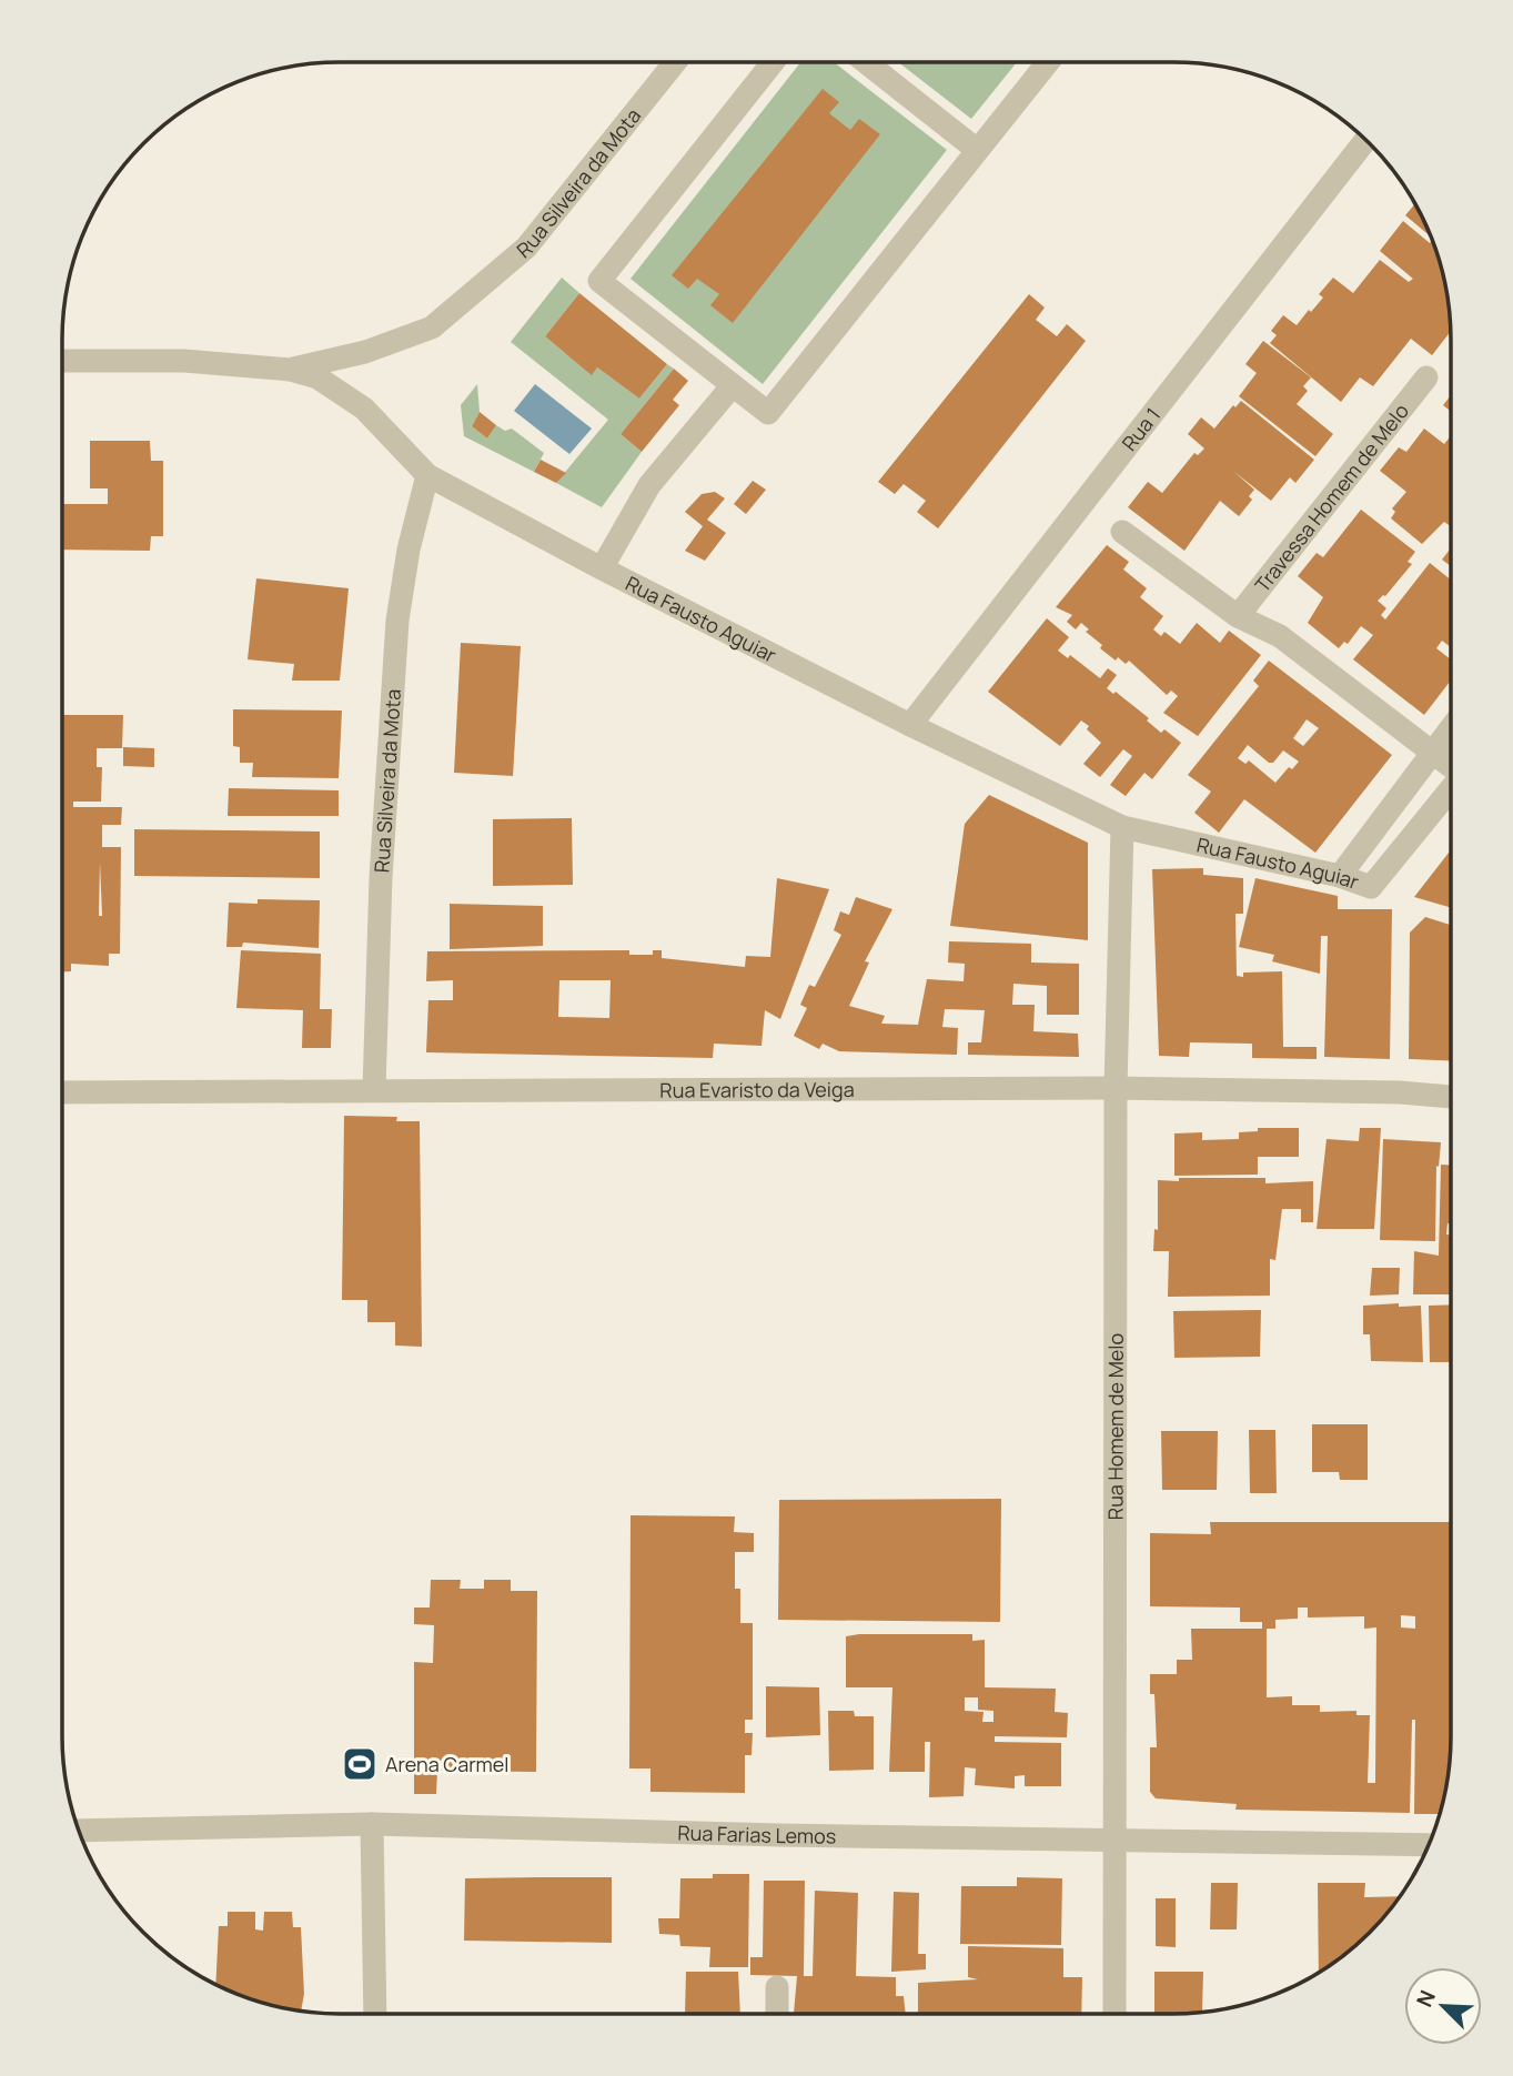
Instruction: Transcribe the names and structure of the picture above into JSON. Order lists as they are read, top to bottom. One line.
{"streets":{"street":["Rua Silveira da Mota","Rua 1","Travessa Homem de Melo","Rua Fausto Aguiar","Rua Evaristo da Veiga","Rua Homem de Melo","Rua Farias Lemos"]},"crossings":[["Rua Silveira da Mota","Rua Fausto Aguiar"],["Rua Silveira da Mota","Rua Evaristo da Veiga"],["Rua 1","Rua Fausto Aguiar"],["Rua Fausto Aguiar","Rua Homem de Melo"],["Rua Evaristo da Veiga","Rua Homem de Melo"],["Rua Homem de Melo","Rua Farias Lemos"]],"places":{"sports":["Arena Carmel"]},"north":"top left"}
